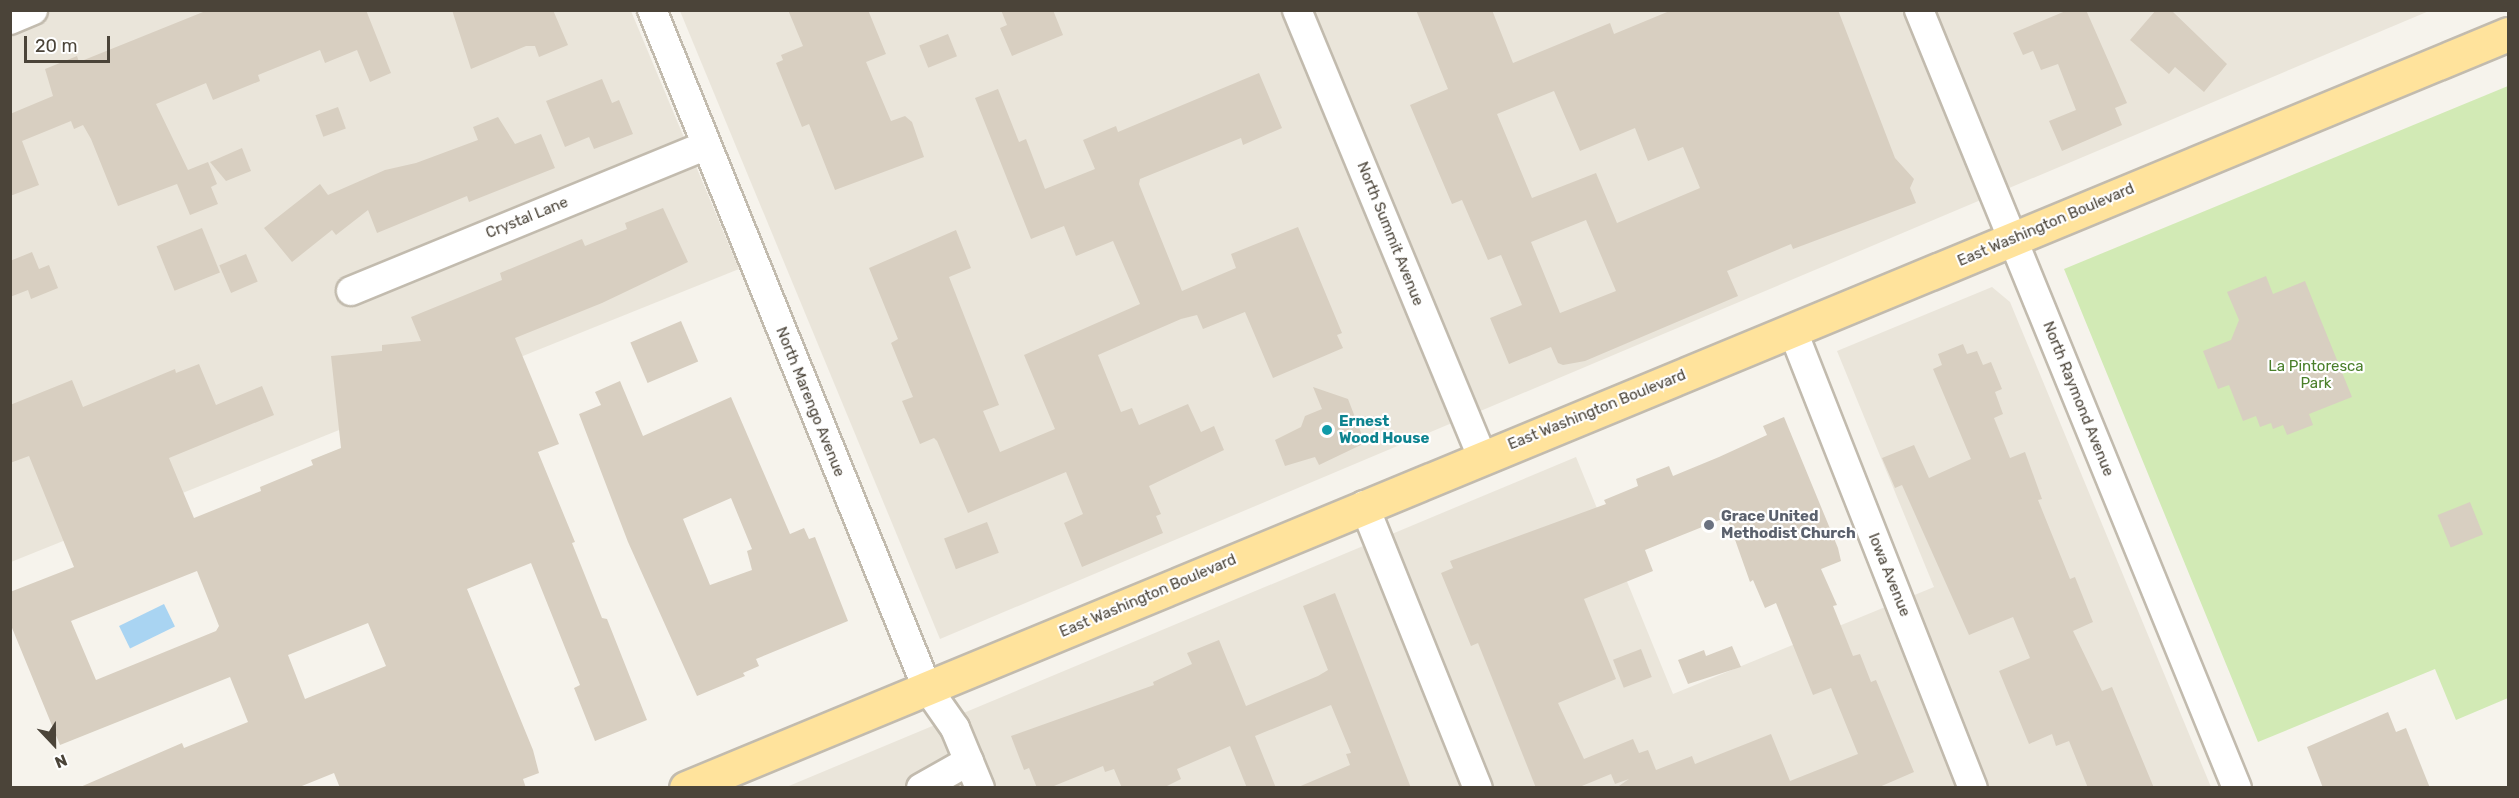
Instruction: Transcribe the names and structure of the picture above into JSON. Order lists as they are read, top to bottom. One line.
{"streets":{"main road":["East Washington Boulevard"],"street":["Crystal Lane","North Summit Avenue","North Raymond Avenue","North Marengo Avenue","Iowa Avenue"]},"crossings":[["Crystal Lane","North Marengo Avenue"],["East Washington Boulevard","North Summit Avenue"],["East Washington Boulevard","North Raymond Avenue"],["East Washington Boulevard","North Marengo Avenue"],["East Washington Boulevard","Iowa Avenue"]],"parks":["La Pintoresca Park"],"places":["Ernest Wood House","Grace United Methodist Church"],"scale_bar":"20 m","north":"bottom"}
